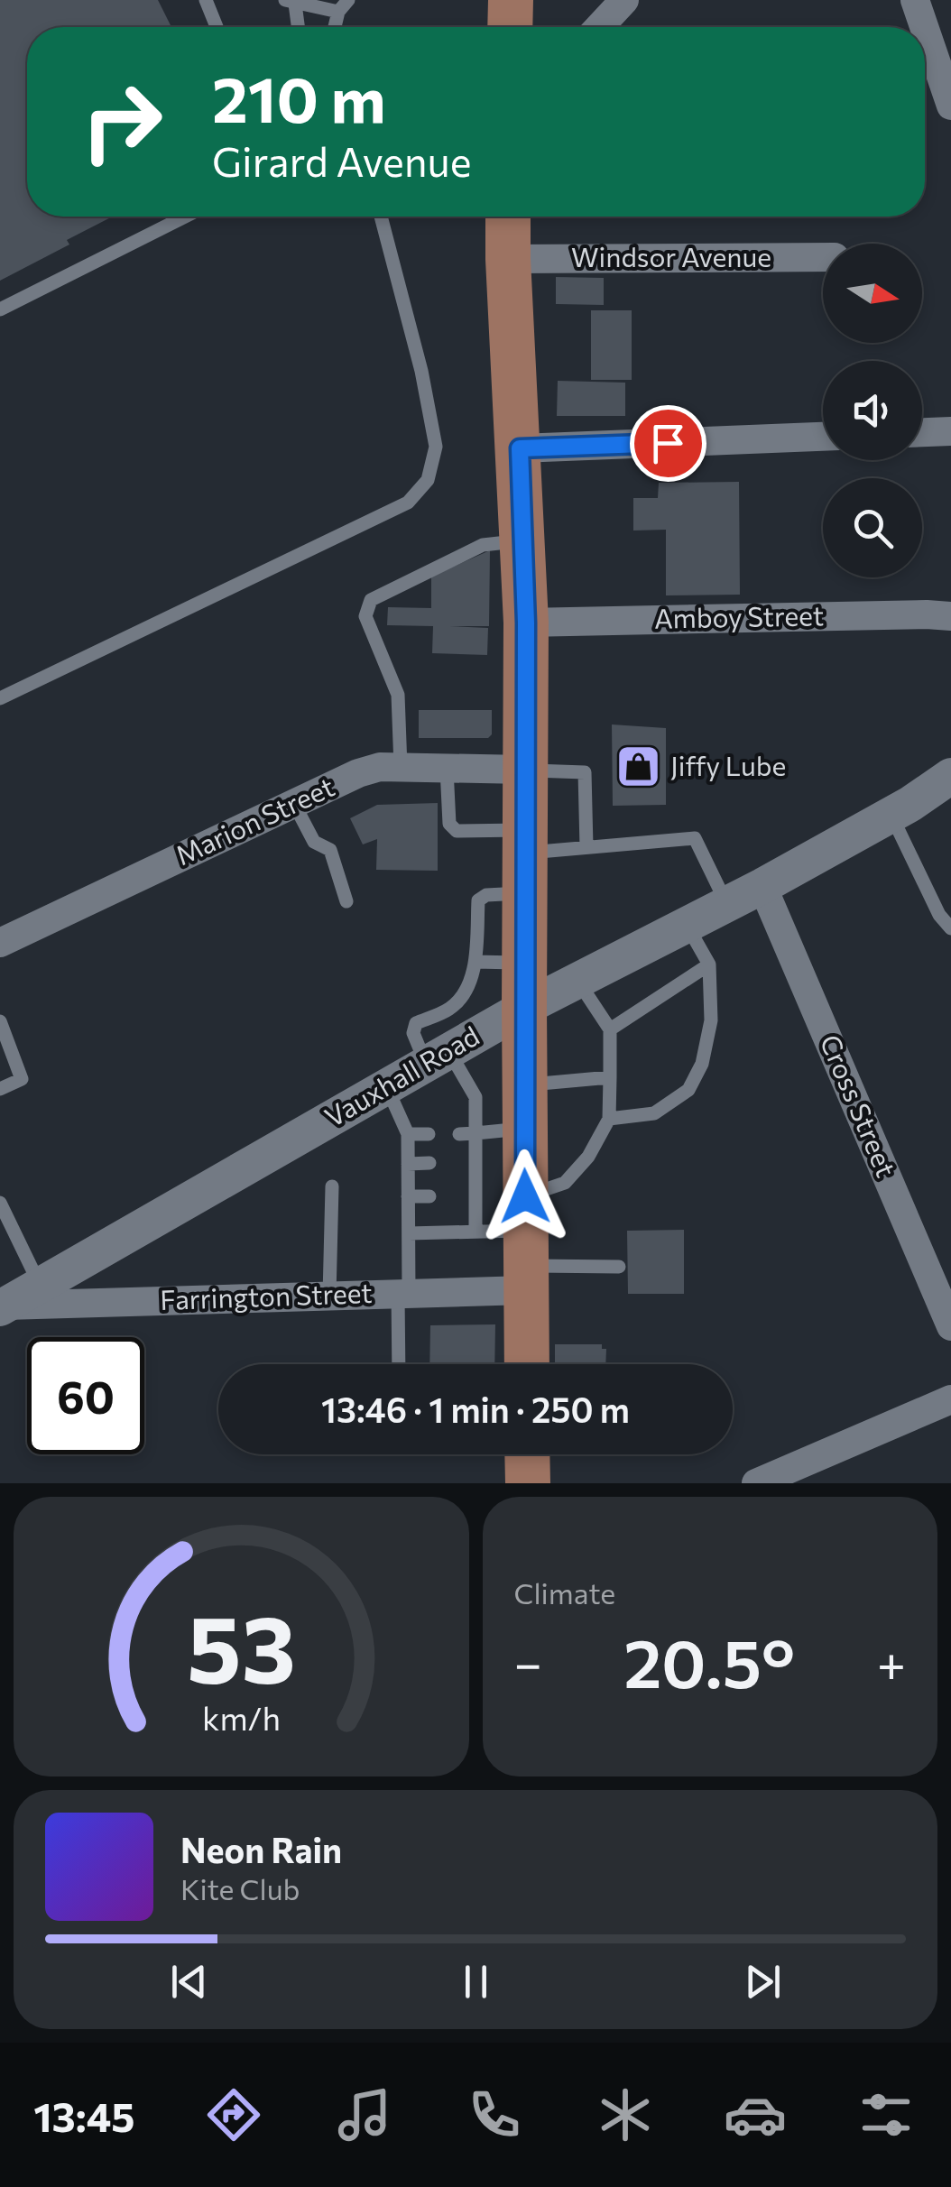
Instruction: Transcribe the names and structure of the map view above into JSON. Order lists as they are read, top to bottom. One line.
{"streets":{"street":["Windsor Avenue","Amboy Street","Marion Street","Vauxhall Road","Cross Street","Farrington Street"]},"crossings":[["Vauxhall Road","Cross Street"],["Vauxhall Road","Farrington Street"]],"places":{"shop":["Jiffy Lube"]},"north":"right","page":{"turn":["210 m","Girard Avenue"],"limit":"60","trip":"13:46 · 1 min · 250 m","tile":"Climate","heat":["−","20.5°","+"],"song":["Neon Rain","Kite Club"],"tabs":"13:45","gauge":["53","km/h"]}}
